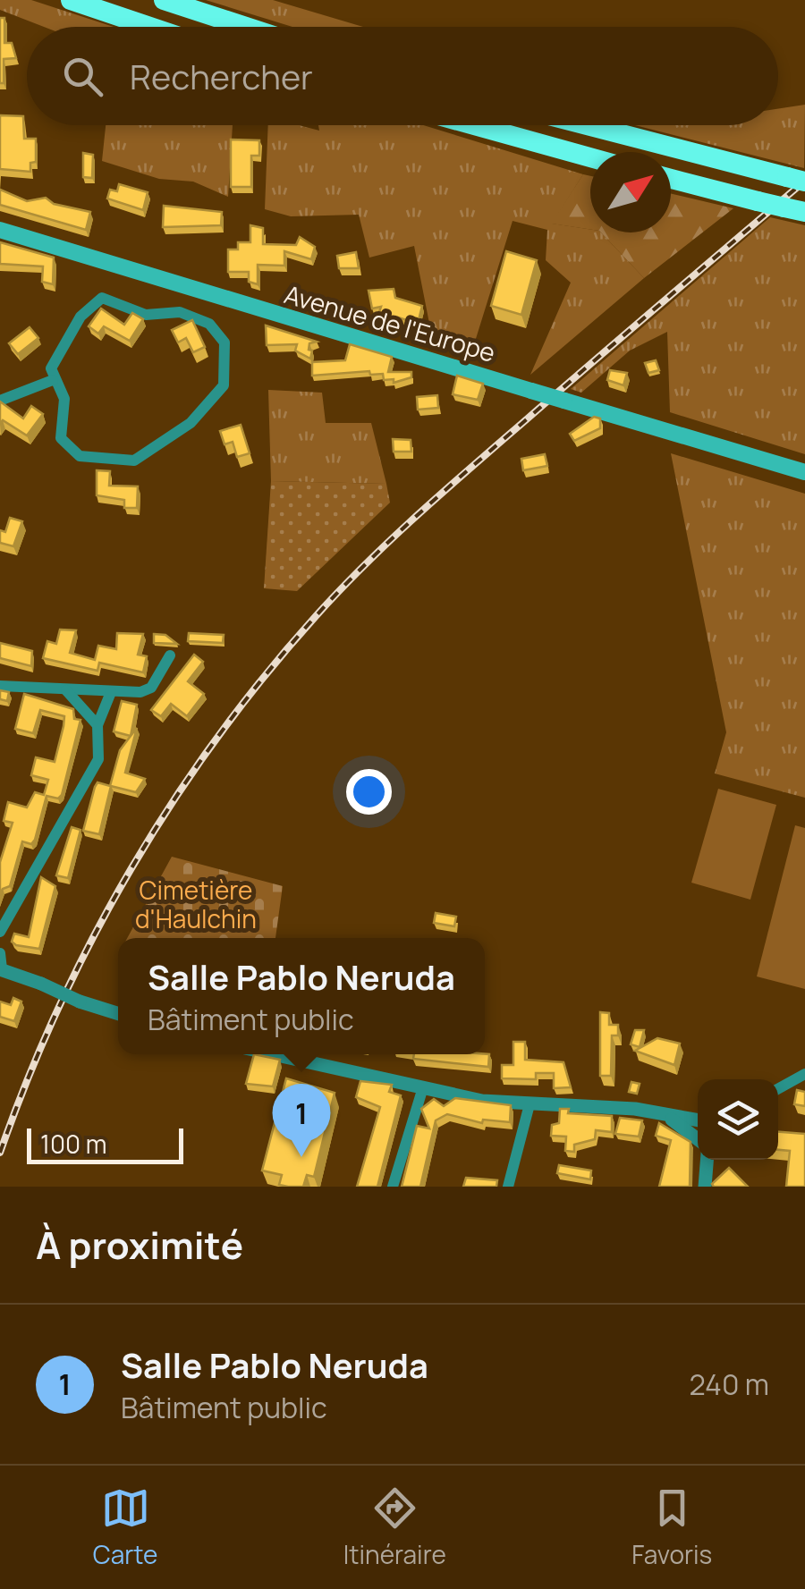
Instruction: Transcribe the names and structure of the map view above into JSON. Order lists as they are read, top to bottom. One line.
{"streets":{"main road":["Avenue de l'Europe"]},"parks":["Cimetière d'Haulchin"],"scale_bar":"100 m","north":"top right","page":{"search":"Rechercher","popup":["Salle Pablo Neruda","Bâtiment public"],"pins":"1","scale":"100 m","heading":"À proximité","list":[{"mark":"1","name":"Salle Pablo Neruda","note":"Bâtiment public","value":"240 m"}],"nav":["Carte","Itinéraire","Favoris"]}}
